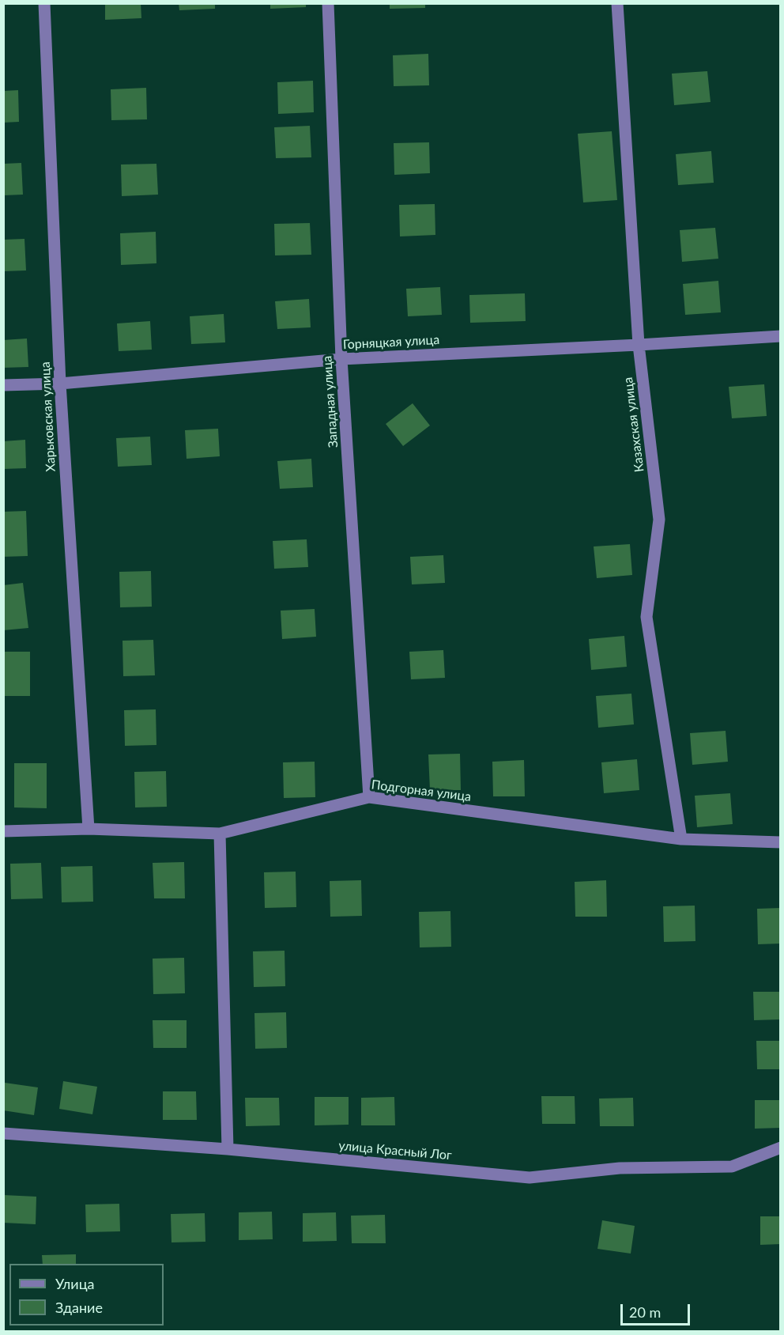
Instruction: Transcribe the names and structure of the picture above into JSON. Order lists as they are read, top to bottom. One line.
{"streets":{"street":["Горняцкая улица","Западная улица","Харьковская улица","Казахская улица","Подгорная улица","улица Красный Лог"]},"crossings":[["Горняцкая улица","Западная улица"],["Горняцкая улица","Харьковская улица"],["Горняцкая улица","Казахская улица"],["Западная улица","Подгорная улица"],["Харьковская улица","Подгорная улица"],["Казахская улица","Подгорная улица"]],"legend":["Улица","Здание"],"scale_bar":"20 m"}
